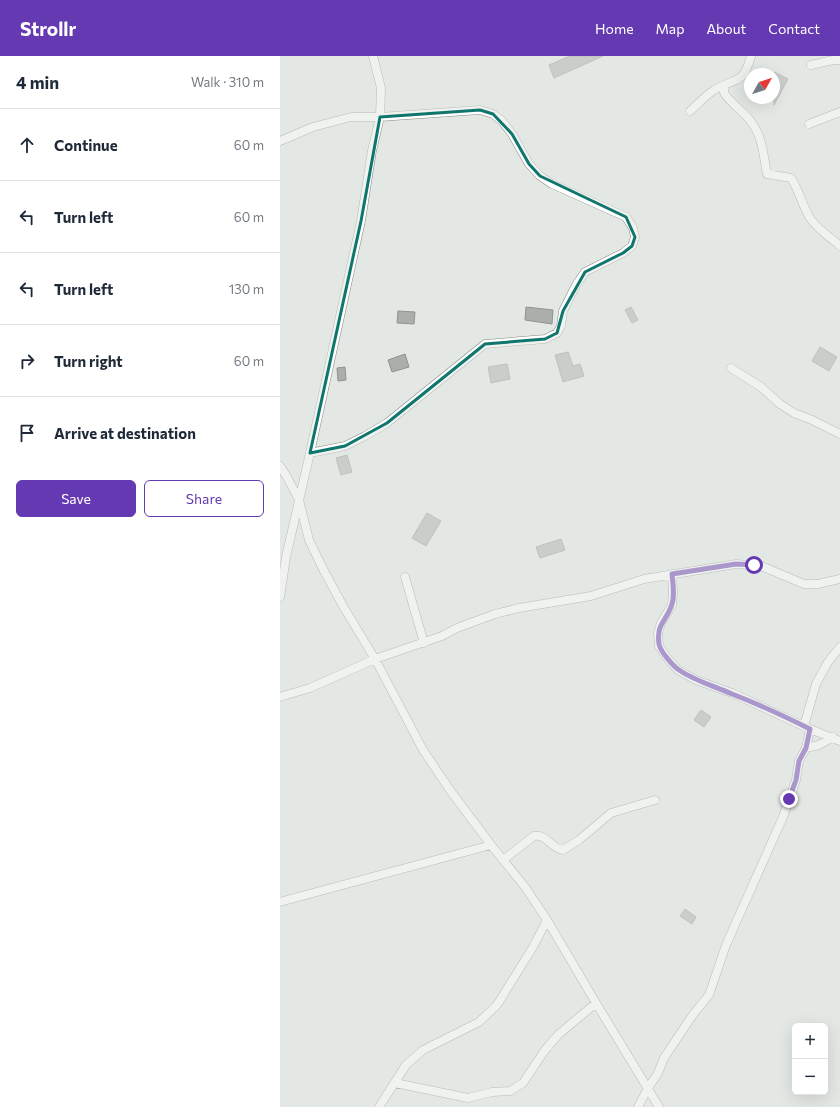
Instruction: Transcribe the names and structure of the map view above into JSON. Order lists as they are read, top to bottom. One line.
{"north":"top right","page":{"header":"Strollr","nav":["Home","Map","About","Contact"],"heading":["4 min","Walk · 310 m"],"list":[["Continue","60 m"],["Turn left","60 m"],["Turn left","130 m"],["Turn right","60 m"],"Arrive at destination"],"buttons":["Save","Share"],"map_buttons":["+","−"]}}
